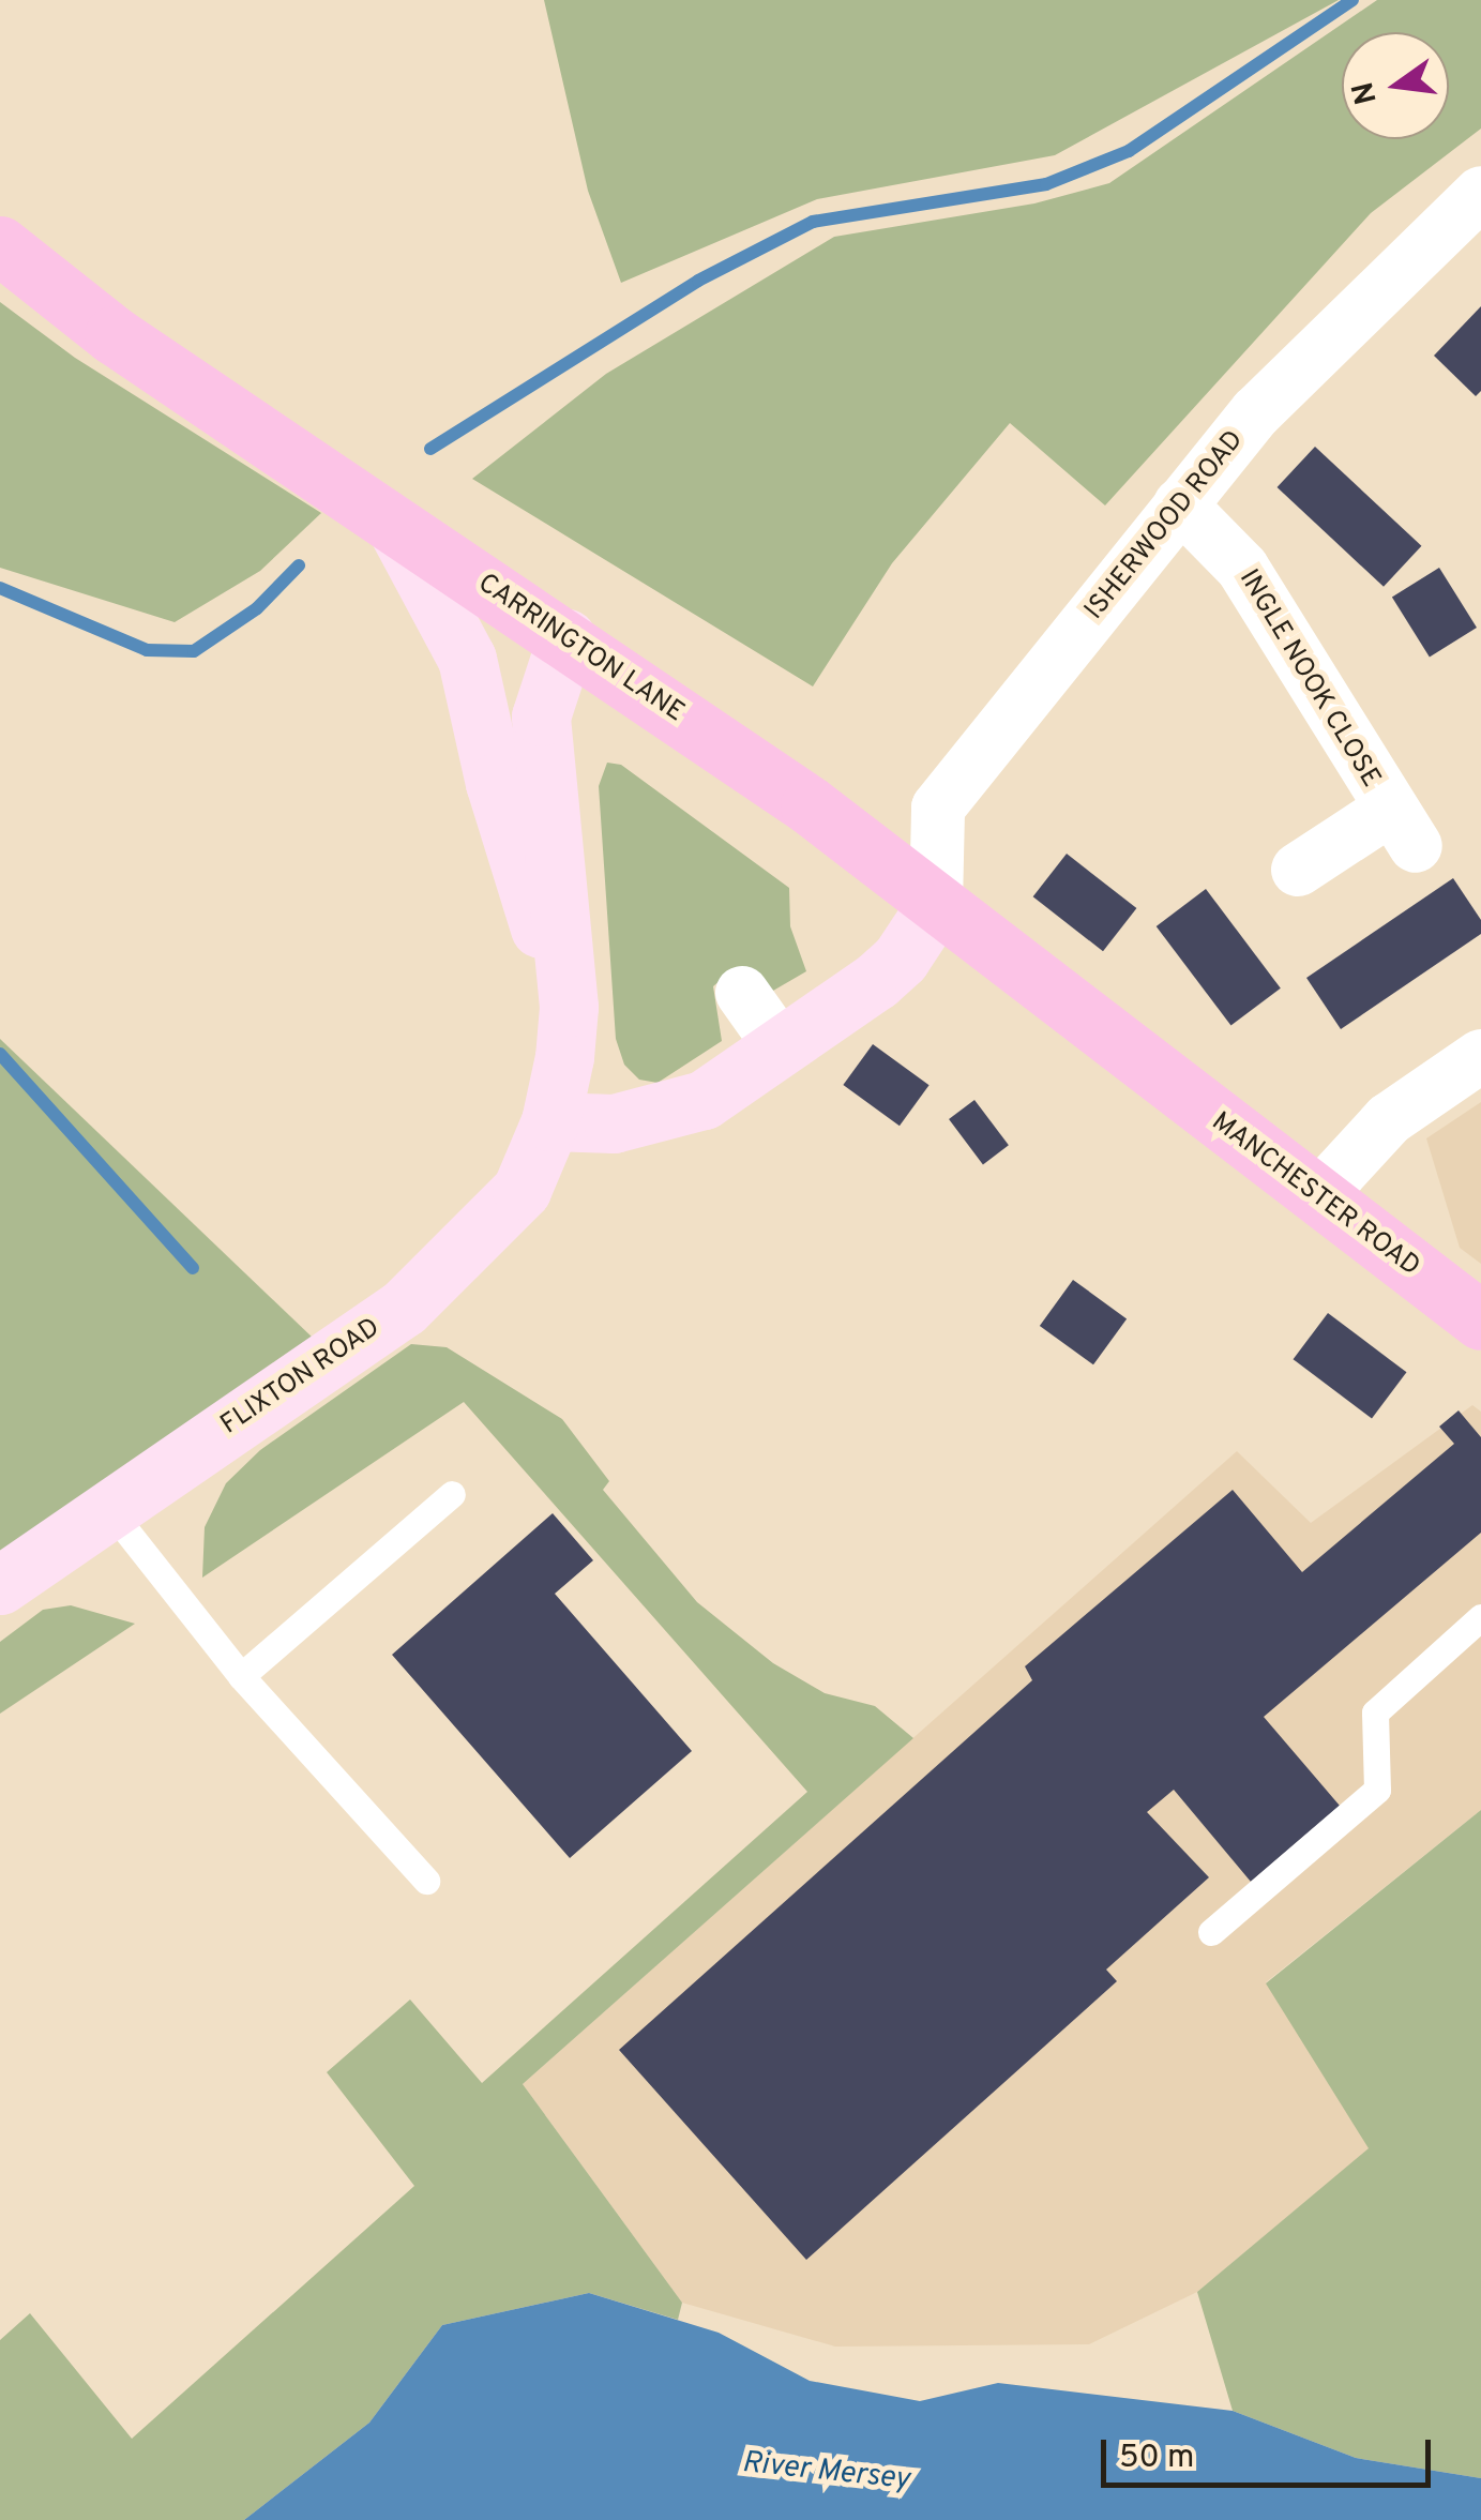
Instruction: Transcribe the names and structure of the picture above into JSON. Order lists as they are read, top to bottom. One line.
{"streets":{"main road":["CARRINGTON LANE","MANCHESTER ROAD","FLIXTON ROAD"],"street":["ISHERWOOD ROAD","INGLE NOOK CLOSE"]},"crossings":[["ISHERWOOD ROAD","CARRINGTON LANE"],["ISHERWOOD ROAD","INGLE NOOK CLOSE"],["CARRINGTON LANE","MANCHESTER ROAD"],["CARRINGTON LANE","FLIXTON ROAD"]],"water":["River Mersey"],"scale_bar":"50 m","north":"left"}
